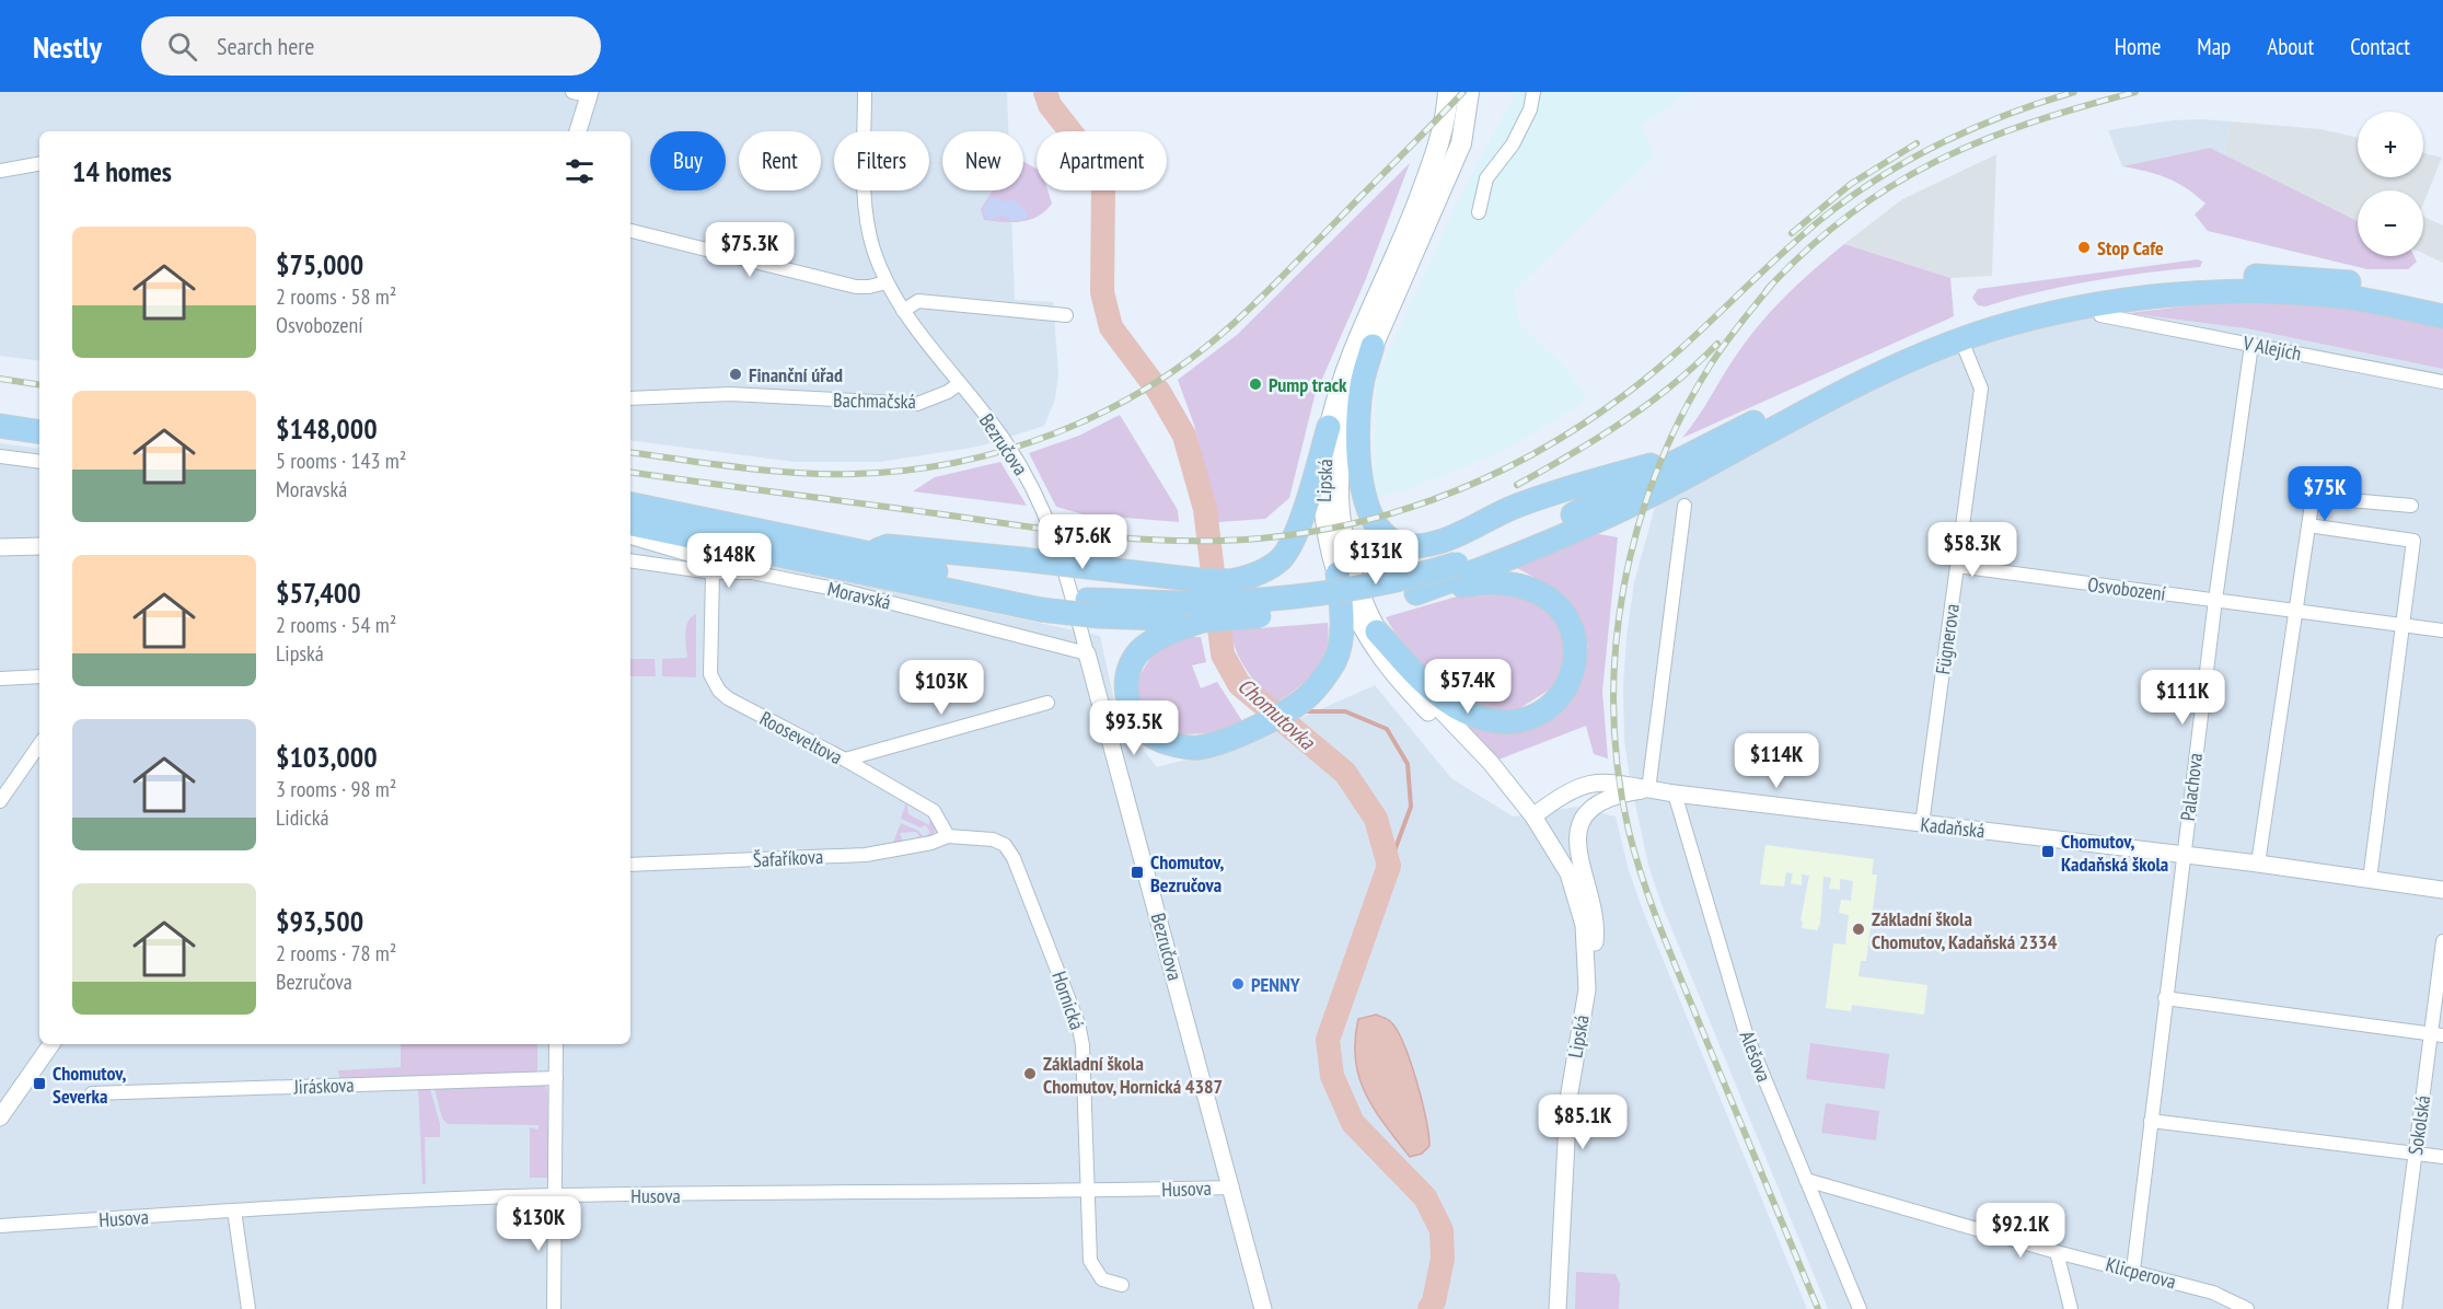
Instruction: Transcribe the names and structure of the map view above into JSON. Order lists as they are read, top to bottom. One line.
{"streets":{"main road":["Lipská"],"street":["V Alejích","Bachmačská","Bezručova","Osvobození","Moravská","Fügnerova","Rooseveltova","Palachova","Kadaňská","Šafaříkova","Hornická","Alešova","Jiráskova","Sokolská","Husova","Klicperova"]},"crossings":[["V Alejích","Palachova"],["Bachmačská","Bezručova"],["Bezručova","Moravská"],["Bezručova","Husova"],["Lipská","Kadaňská"],["Osvobození","Fügnerova"],["Osvobození","Palachova"],["Moravská","Rooseveltova"],["Fügnerova","Kadaňská"],["Rooseveltova","Šafaříkova"],["Rooseveltova","Hornická"],["Palachova","Kadaňská"],["Palachova","Klicperova"],["Kadaňská","Alešova"],["Šafaříkova","Hornická"],["Hornická","Husova"],["Alešova","Klicperova"]],"water":["Chomutovka"],"places":{"other":["Stop Cafe","Finanční úřad","Pump track","Základní škola Chomutov, Kadaňská 2334","PENNY","Základní škola Chomutov, Hornická 4387"],"transit":["Chomutov, Kadaňská škola","Chomutov, Bezručova","Chomutov, Severka"]},"page":{"header":"Nestly","search":"Search here","nav":["Home","Map","About","Contact"],"map_buttons":["+","−"],"chip":["Buy","Rent","Filters","New","Apartment"],"heading":"14 homes","list":[{"name":"$75,000","note":"2 rooms · 58 m² · Osvobození"},{"name":"$148,000","note":"5 rooms · 143 m² · Moravská"},{"name":"$57,400","note":"2 rooms · 54 m² · Lipská"},{"name":"$103,000","note":"3 rooms · 98 m² · Lidická"},{"name":"$93,500","note":"2 rooms · 78 m² · Bezručova"}],"price":["$75.3K","$75K","$75.6K","$58.3K","$131K","$148K","$57.4K","$103K","$111K","$93.5K","$114K","$85.1K","$130K","$92.1K"]}}
